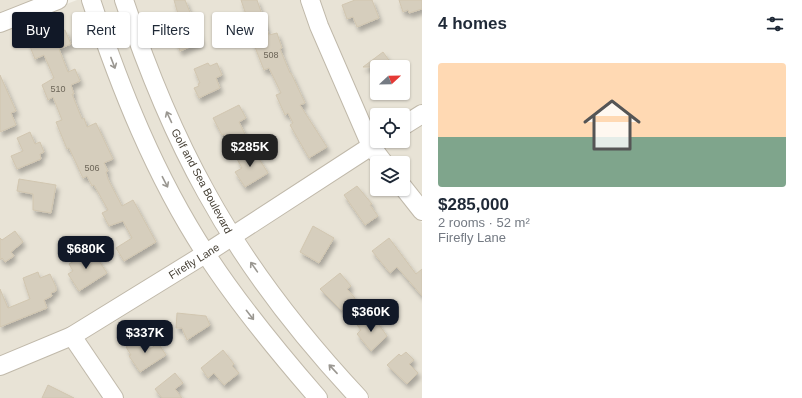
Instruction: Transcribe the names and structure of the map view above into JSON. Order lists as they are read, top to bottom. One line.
{"streets":{"street":["Golf and Sea Boulevard","Firefly Lane"]},"crossings":[["Golf and Sea Boulevard","Firefly Lane"]],"house_numbers":["508","510","506"],"north":"right","page":{"heading":"4 homes","chip":["Buy","Rent","Filters","New"],"list":[{"name":"$285,000","note":"2 rooms · 52 m² · Firefly Lane"}],"price":["$285K","$680K","$360K","$337K"]}}
